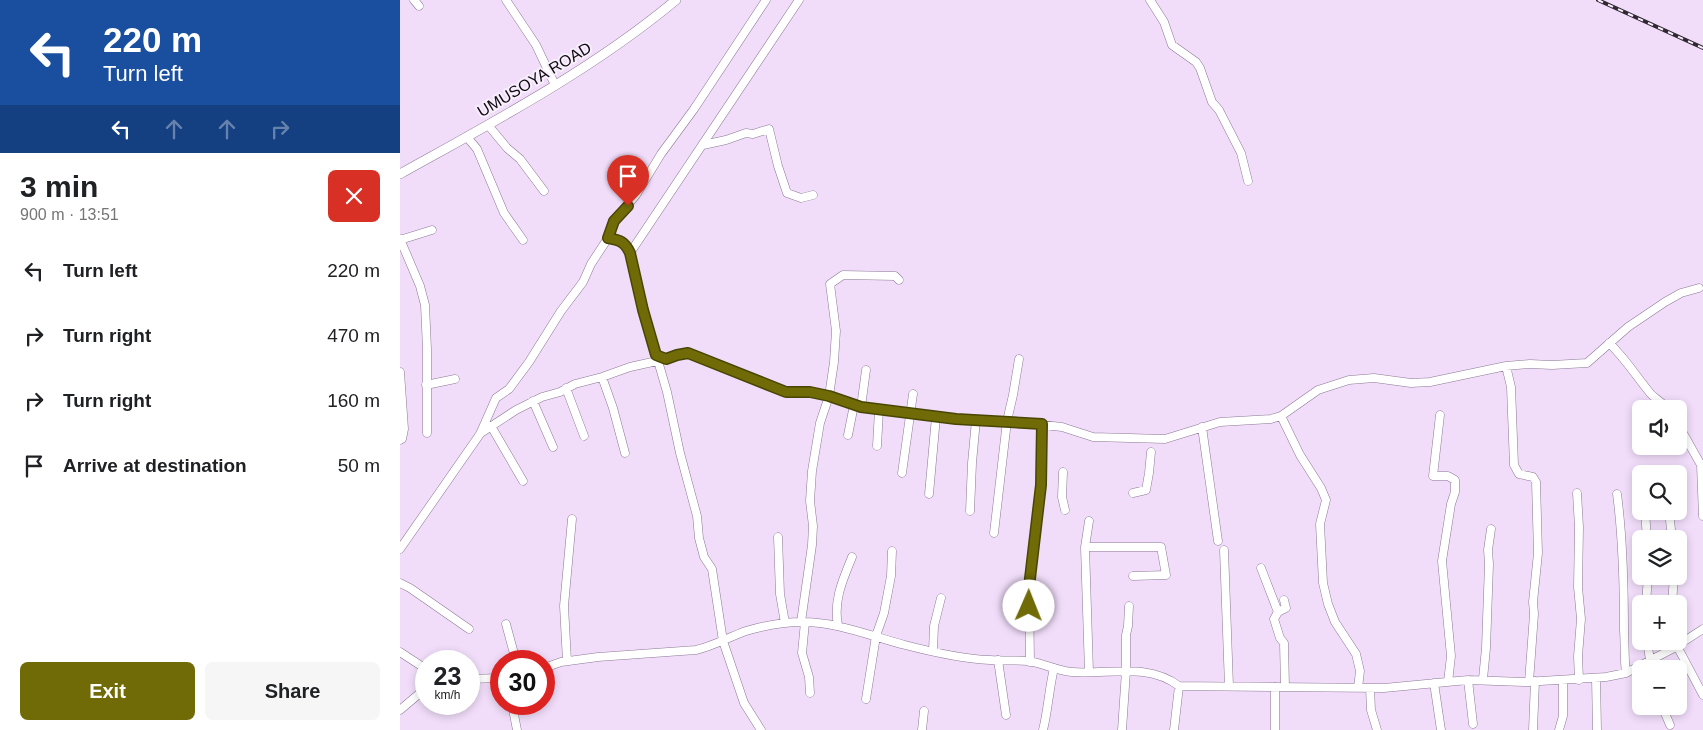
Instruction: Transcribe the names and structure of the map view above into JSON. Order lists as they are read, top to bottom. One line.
{"streets":{"main road":["UMUSOYA ROAD"]},"page":{"turn":["220 m","Turn left"],"heading":["3 min","900 m · 13:51"],"list":[{"name":"Turn left","value":"220 m"},{"name":"Turn right","value":"470 m"},{"name":"Turn right","value":"160 m"},{"name":"Arrive at destination","value":"50 m"}],"map_buttons":["+","−"],"speed":"23 km/h","limit":"30","buttons":["Exit","Share"]}}
